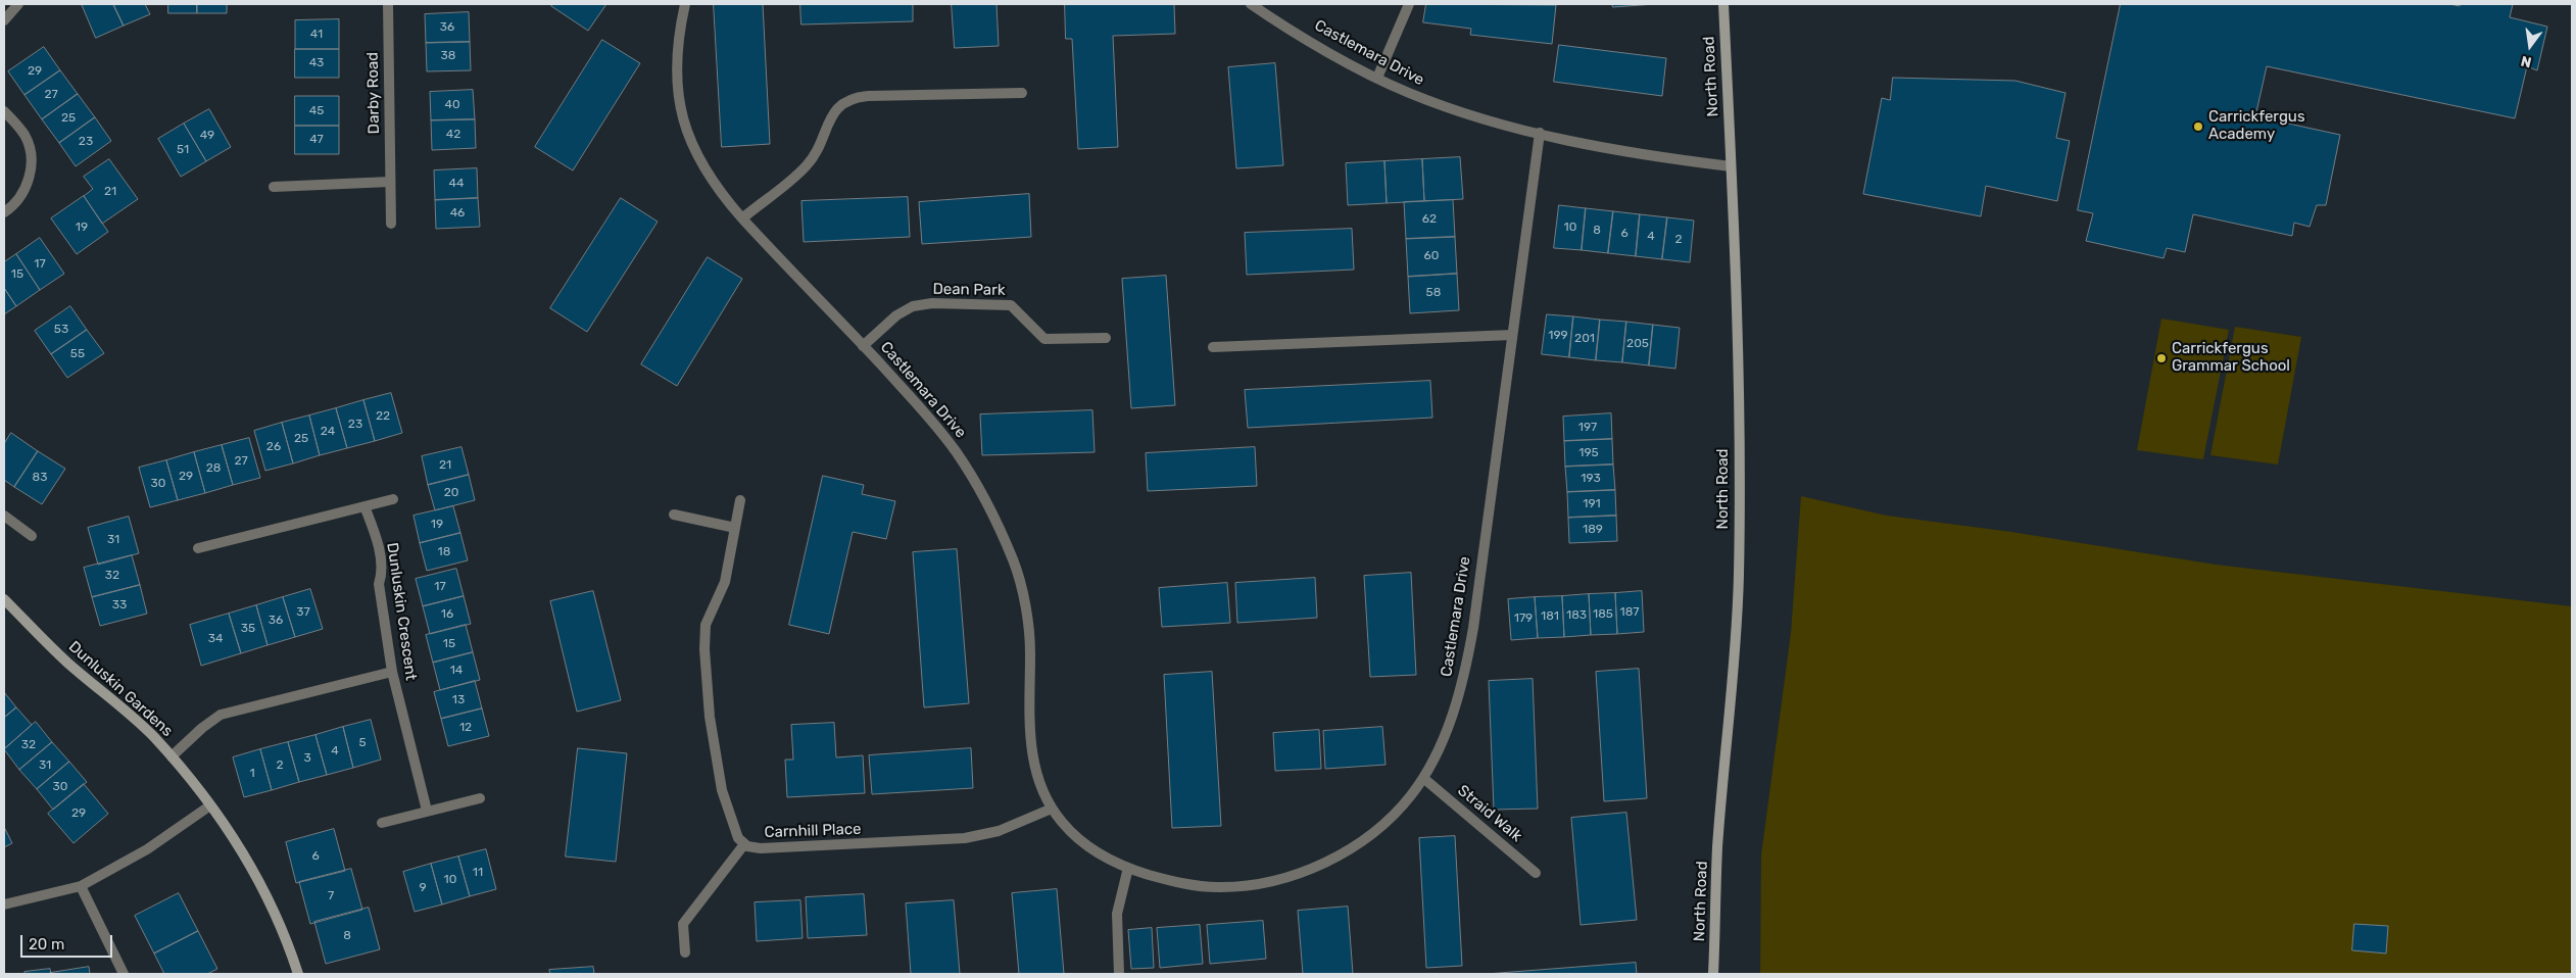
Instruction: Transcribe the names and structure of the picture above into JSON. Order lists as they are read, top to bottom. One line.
{"streets":{"street":["Castlemara Drive","North Road","Darby Road","Dean Park","Dunluskin Crescent","Dunluskin Gardens","Straid Walk","Carnhill Place"]},"crossings":[["Castlemara Drive","North Road"],["Castlemara Drive","Dean Park"],["Castlemara Drive","Straid Walk"],["Castlemara Drive","Carnhill Place"]],"places":["Carrickfergus Academy","Carrickfergus Grammar School"],"house_numbers":["36","41","38","43","29","27","40","45","25","42","49","47","23","51","44","21","46","62","19","10","8","6","4","2","60","17","15","58","53","199","201","205","55","22","23","197","24","25","26","195","27","21","28","29","83","193","30","20","191","19","189","31","18","32","17","33","37","187","16","185","183","181","179","36","35","34","15","14","13","12","5","32","4","3","31","2","1","30","29","6","11","10","9","7","8"],"scale_bar":"20 m","north":"bottom"}
